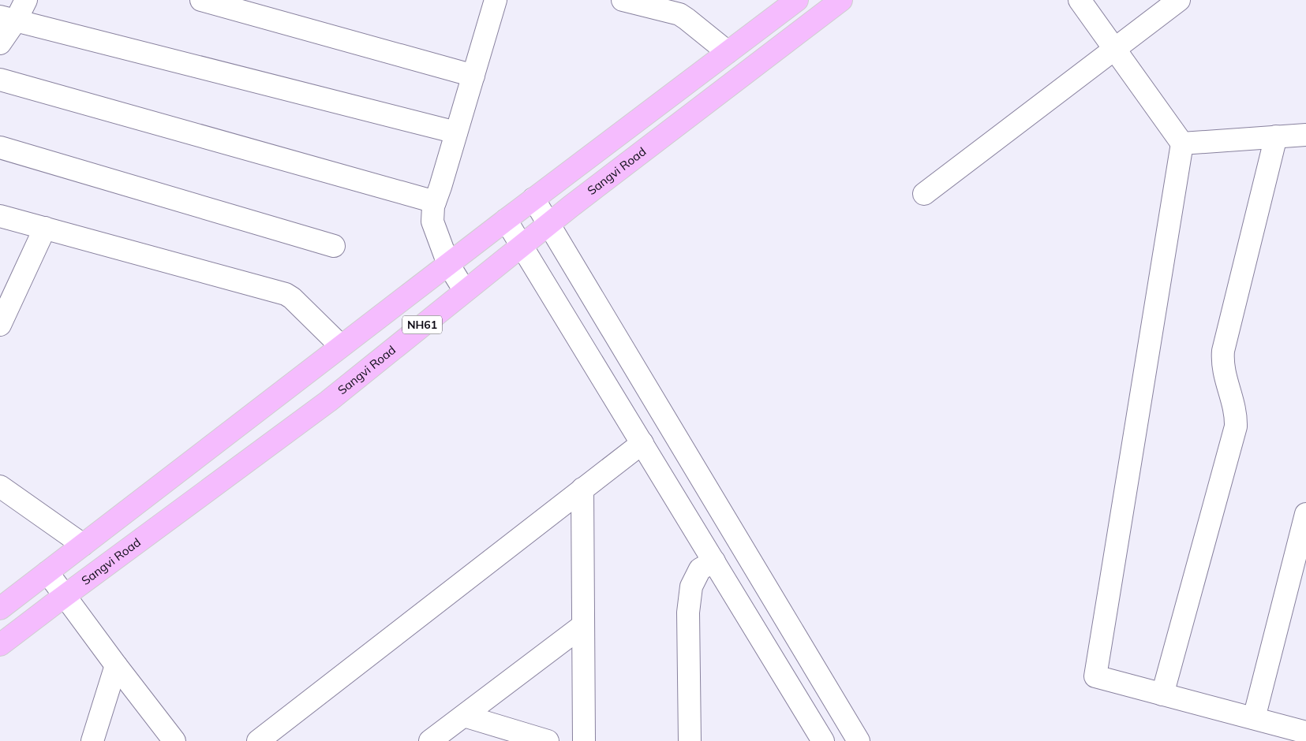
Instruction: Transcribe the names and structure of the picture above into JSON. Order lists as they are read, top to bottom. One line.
{"streets":{"highway":["Sangvi Road","NH61"]}}
